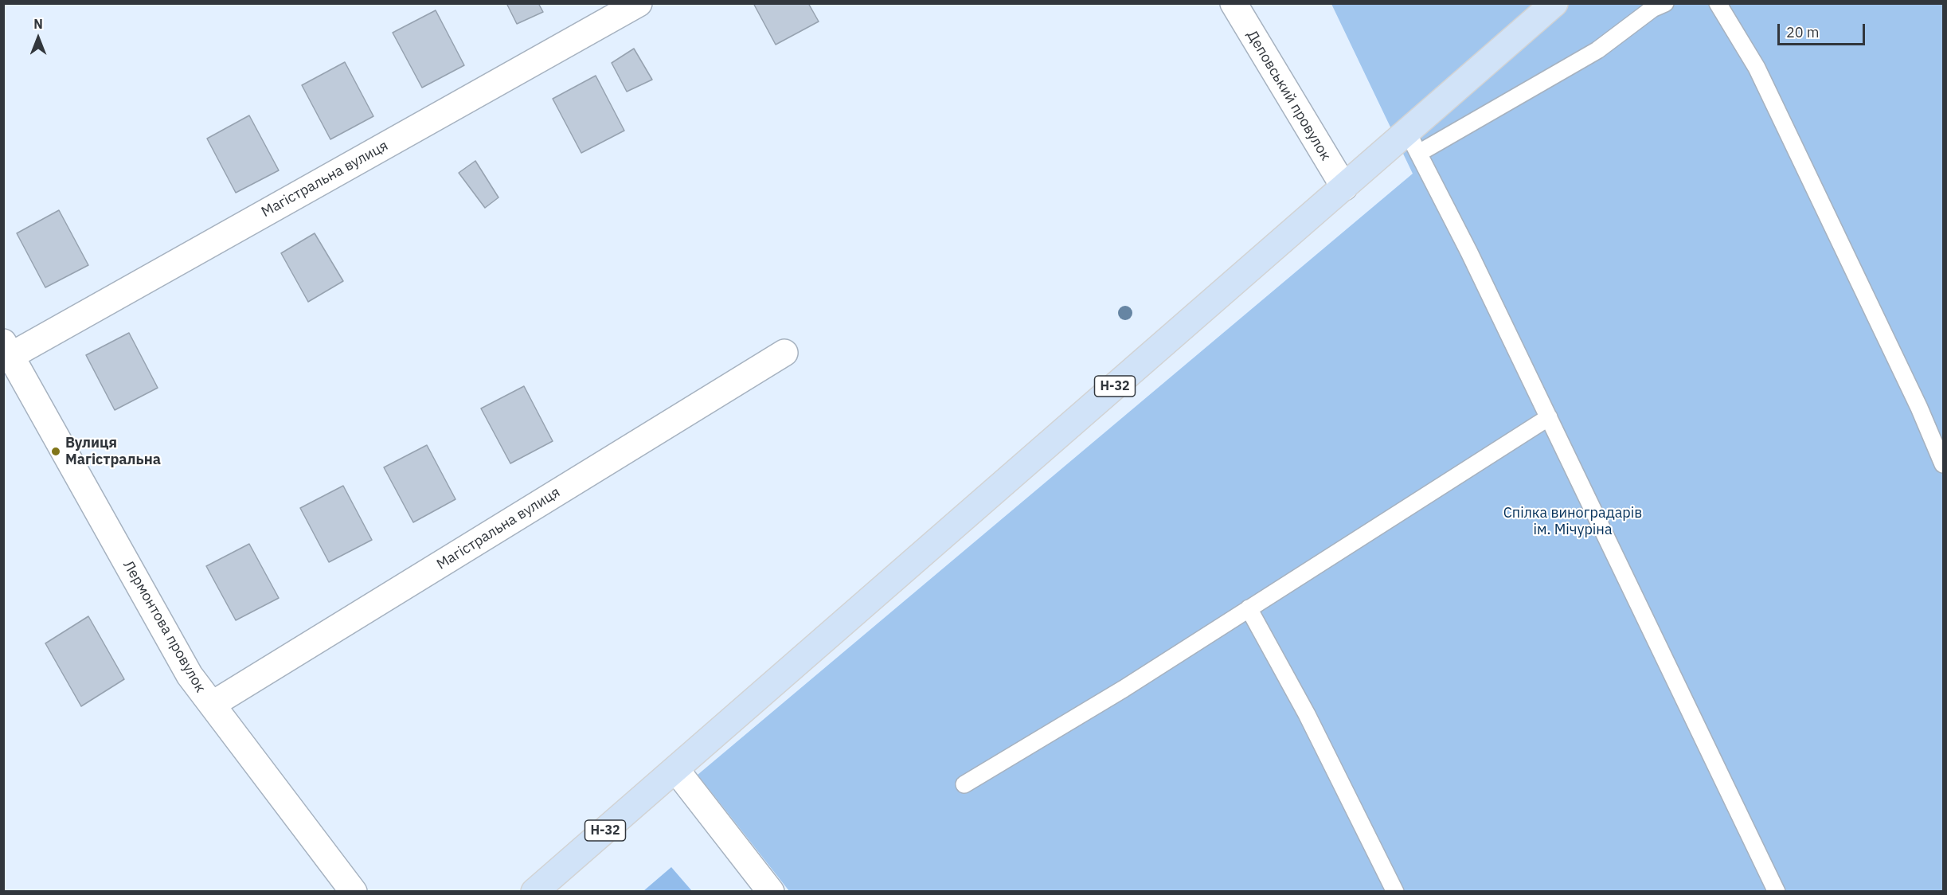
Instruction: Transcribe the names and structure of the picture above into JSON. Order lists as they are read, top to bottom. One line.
{"streets":{"main road":["Н-32"],"street":["Деповський провулок","Магістральна вулиця","Лермонтова провулок"]},"crossings":[["Деповський провулок","Н-32"],["Магістральна вулиця","Лермонтова провулок"]],"parks":["Спілка виноградарів ім. Мічуріна"],"places":["Вулиця Магістральна"],"scale_bar":"20 m","north":"top"}
